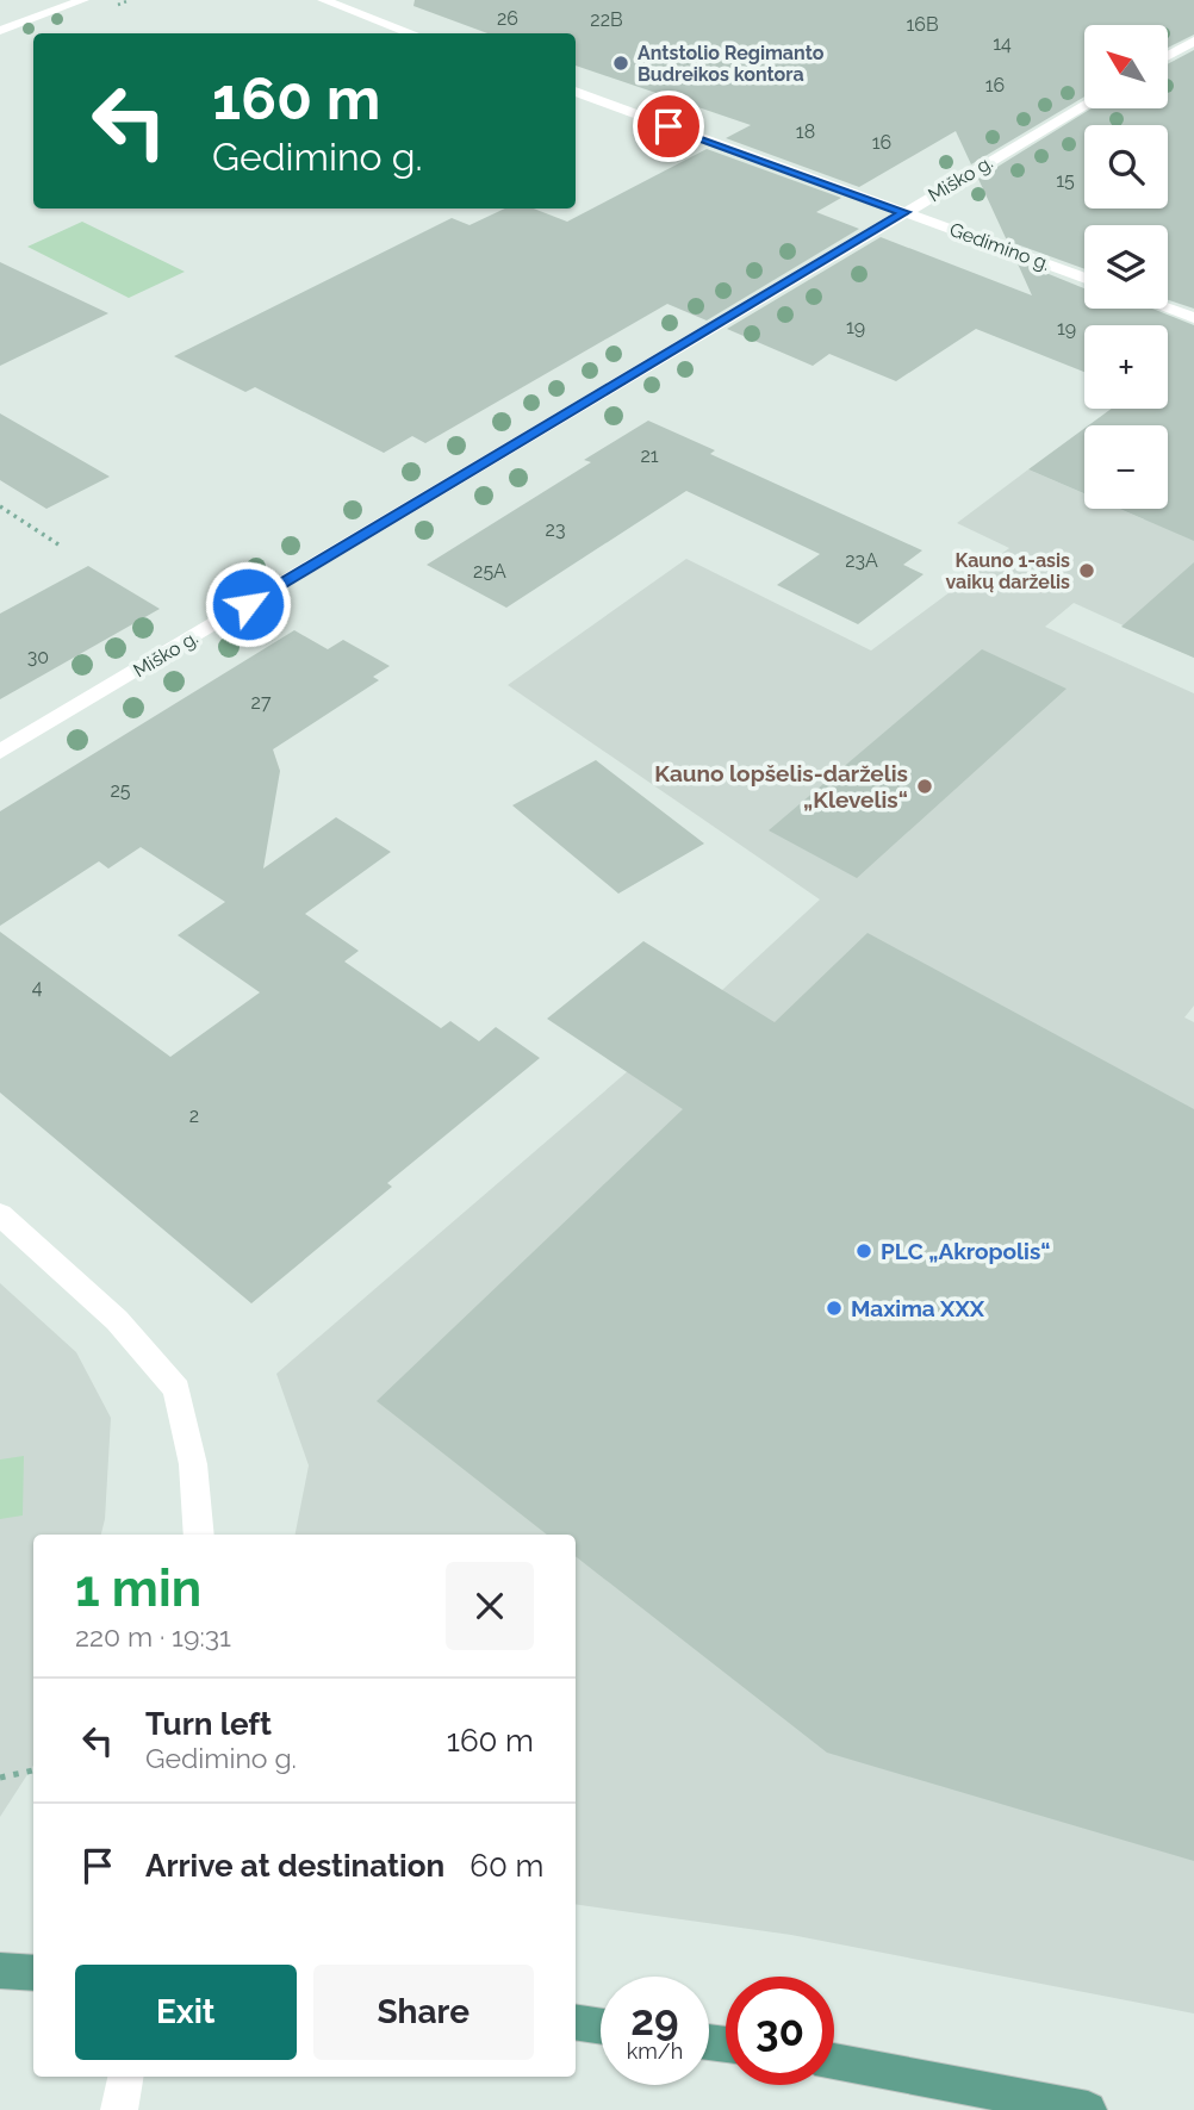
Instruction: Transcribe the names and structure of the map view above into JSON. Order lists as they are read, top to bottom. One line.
{"streets":{"street":["Miško g.","Gedimino g."]},"crossings":[["Miško g.","Gedimino g."]],"places":["Antstolio Regimanto Budreikos kontora","Kauno 1-asis vaikų darželis","Kauno lopšelis-darželis „Klevelis“","PLC „Akropolis“","Maxima XXX"],"house_numbers":["26","22B","16B","14","16","18","16","15","19","19","21","23","23A","25A","30","27","25","4","2"],"north":"top left","page":{"map_buttons":["+","−"],"turn":["160 m","Gedimino g."],"heading":["1 min","220 m · 19:31"],"list":[{"name":"Turn left","note":"Gedimino g.","value":"160 m"},{"name":"Arrive at destination","value":"60 m"}],"buttons":["Exit","Share"],"speed":"29 km/h","limit":"30"}}
